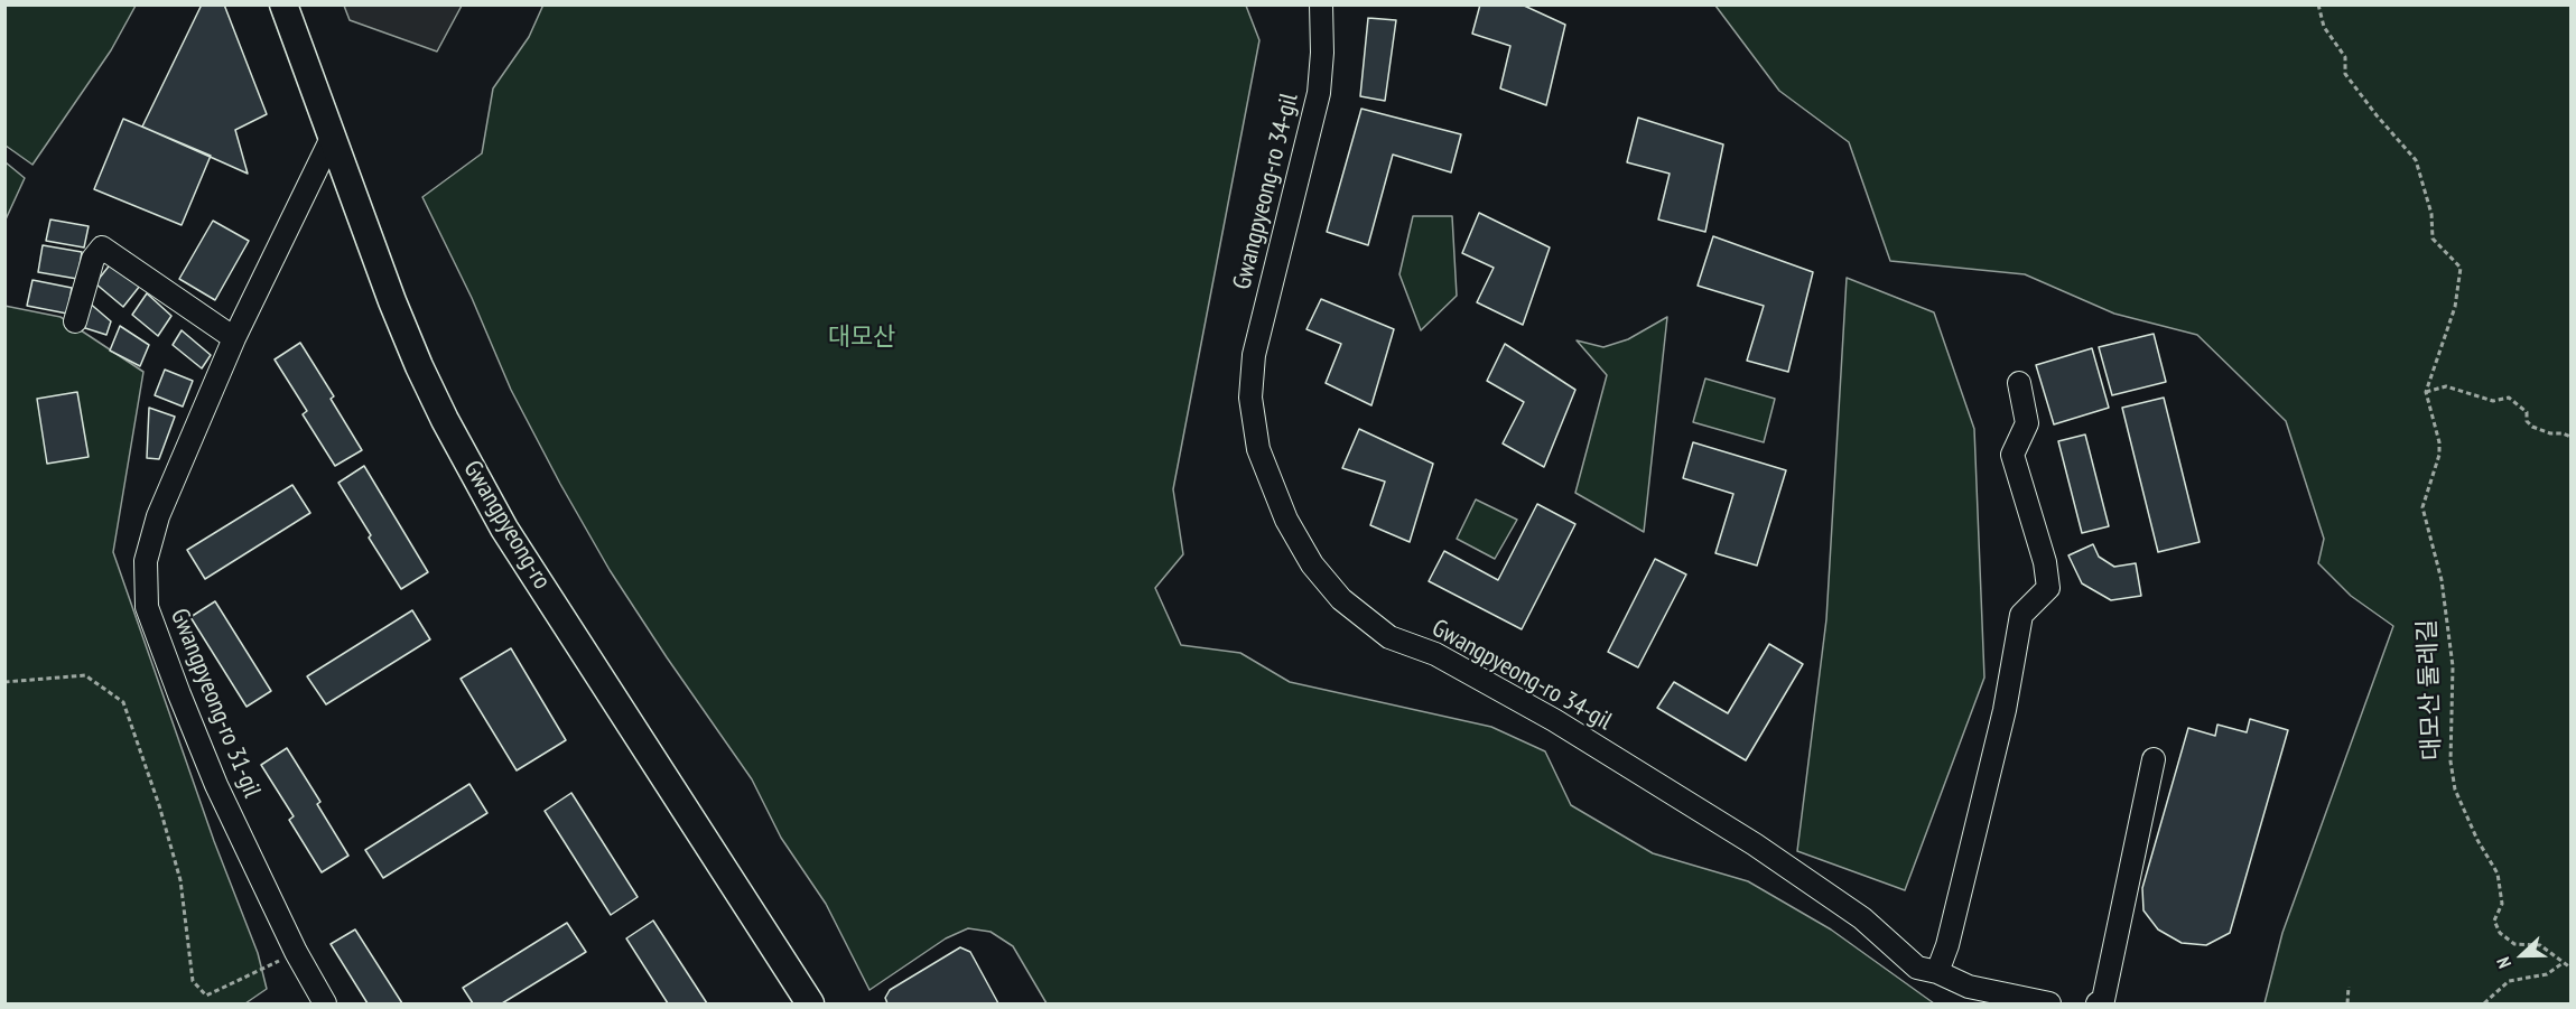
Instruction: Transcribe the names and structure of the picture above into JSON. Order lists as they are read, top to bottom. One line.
{"streets":{"main road":["Gwangpyeong-ro"],"street":["Gwangpyeong-ro 34-gil","Gwangpyeong-ro 31-gil"],"path":["대모산 둘레길"]},"crossings":[["Gwangpyeong-ro","Gwangpyeong-ro 31-gil"]],"parks":["대모산"],"north":"left"}
